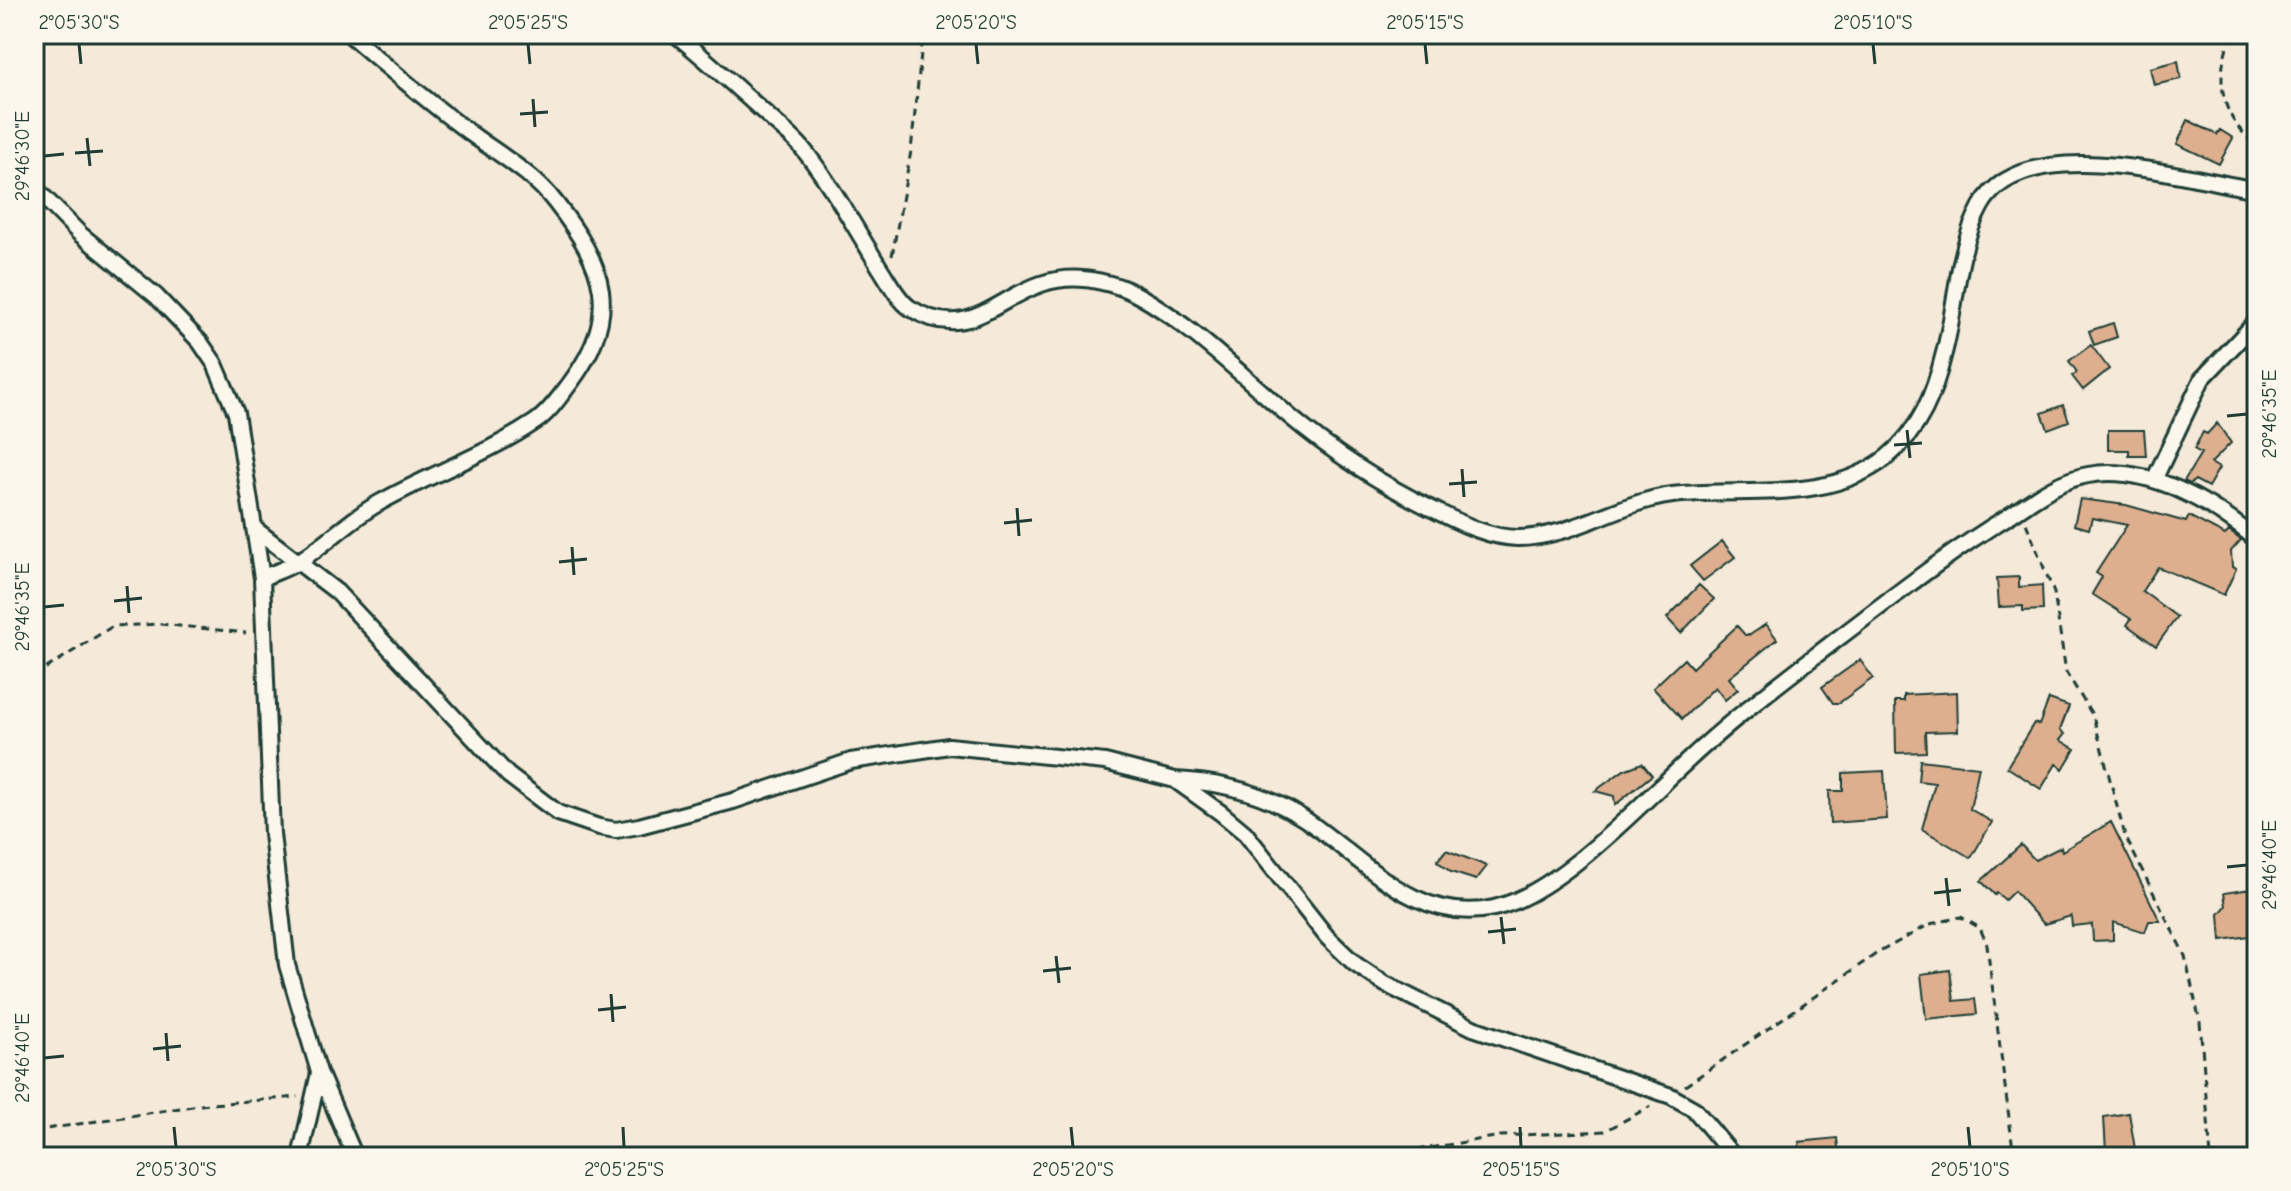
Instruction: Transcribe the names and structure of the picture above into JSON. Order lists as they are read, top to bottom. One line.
{"coordinates":["2°05'30\"S","2°05'25\"S","2°05'20\"S","2°05'15\"S","2°05'10\"S","29°46'30\"E","29°46'35\"E","29°46'40\"E"]}
